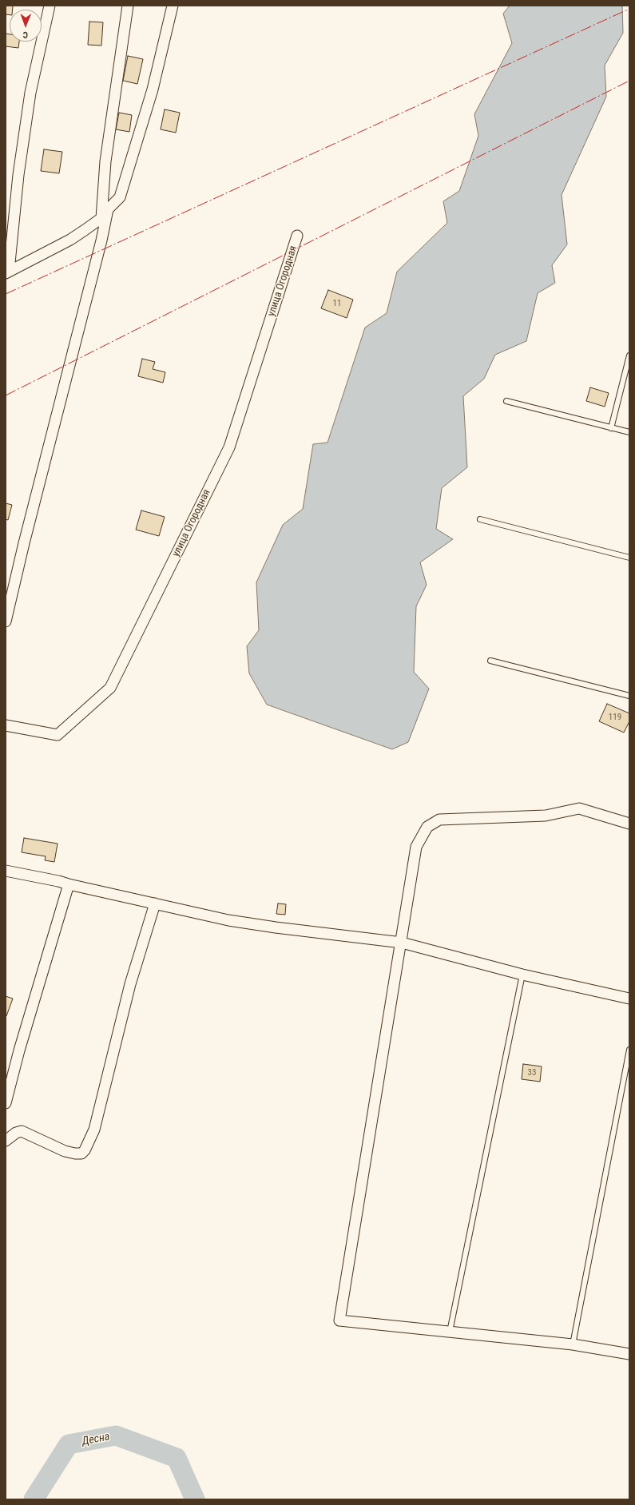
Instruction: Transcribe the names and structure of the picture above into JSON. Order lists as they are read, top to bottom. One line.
{"streets":{"street":["улица Огородная"]},"water":["Десна"],"house_numbers":["11","119","33"],"north":"bottom"}
